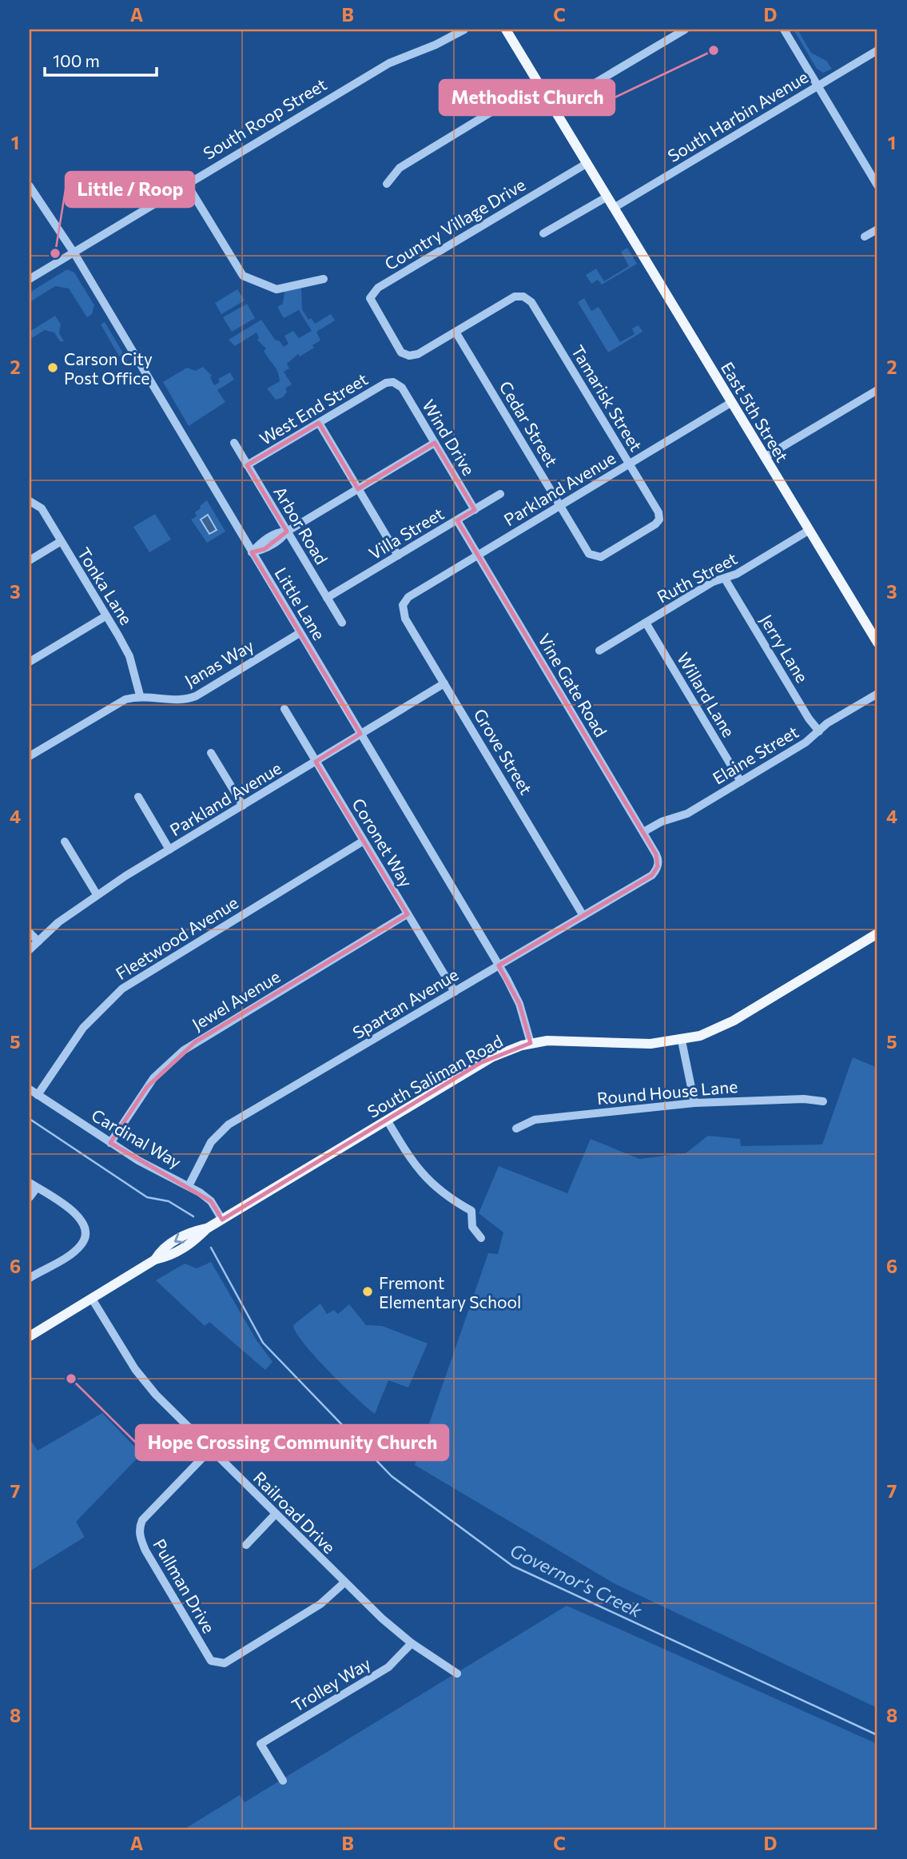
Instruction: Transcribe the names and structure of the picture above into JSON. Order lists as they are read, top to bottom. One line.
{"streets":{"main road":["East 5th Street","South Saliman Road"],"street":["South Harbin Avenue","South Roop Street","Country Village Drive","Tamarisk Street","West End Street","Cedar Street","Wind Drive","Parkland Avenue","Arbor Road","Villa Street","Ruth Street","Tonka Lane","Little Lane","Jerry Lane","Janas Way","Vine Gate Road","Willard Lane","Grove Street","Elaine Street","Coronet Way","Fleetwood Avenue","Jewel Avenue","Spartan Avenue","Round House Lane","Cardinal Way","Railroad Drive","Pullman Drive","Trolley Way"]},"crossings":[["South Harbin Avenue","East 5th Street"],["South Roop Street","Little Lane"],["Country Village Drive","Tamarisk Street"],["Country Village Drive","East 5th Street"],["Country Village Drive","Cedar Street"],["Tamarisk Street","Cedar Street"],["Tamarisk Street","Parkland Avenue"],["West End Street","Wind Drive"],["West End Street","Arbor Road"],["East 5th Street","Parkland Avenue"],["East 5th Street","Ruth Street"],["Cedar Street","Parkland Avenue"],["Wind Drive","Villa Street"],["Parkland Avenue","Little Lane"],["Parkland Avenue","Vine Gate Road"],["Parkland Avenue","Grove Street"],["Parkland Avenue","Coronet Way"],["Arbor Road","Villa Street"],["Villa Street","Vine Gate Road"],["Ruth Street","Jerry Lane"],["Ruth Street","Willard Lane"],["Tonka Lane","Janas Way"],["Little Lane","Janas Way"],["Little Lane","Spartan Avenue"],["Little Lane","South Saliman Road"],["Jerry Lane","Elaine Street"],["Vine Gate Road","Elaine Street"],["Vine Gate Road","Spartan Avenue"],["Willard Lane","Elaine Street"],["Grove Street","Spartan Avenue"],["Coronet Way","Fleetwood Avenue"],["Coronet Way","Jewel Avenue"],["Coronet Way","Spartan Avenue"],["Fleetwood Avenue","Cardinal Way"],["Jewel Avenue","Cardinal Way"],["Spartan Avenue","Cardinal Way"],["South Saliman Road","Cardinal Way"],["South Saliman Road","Railroad Drive"],["Railroad Drive","Pullman Drive"],["Railroad Drive","Trolley Way"]],"water":["Governor's Creek"],"places":["Methodist Church","Little / Roop","Carson City Post Office","Fremont Elementary School","Hope Crossing Community Church"],"scale_bar":"100 m","grid":{"columns":["A","B","C","D"],"rows":["1","2","3","4","5","6","7","8"]}}
